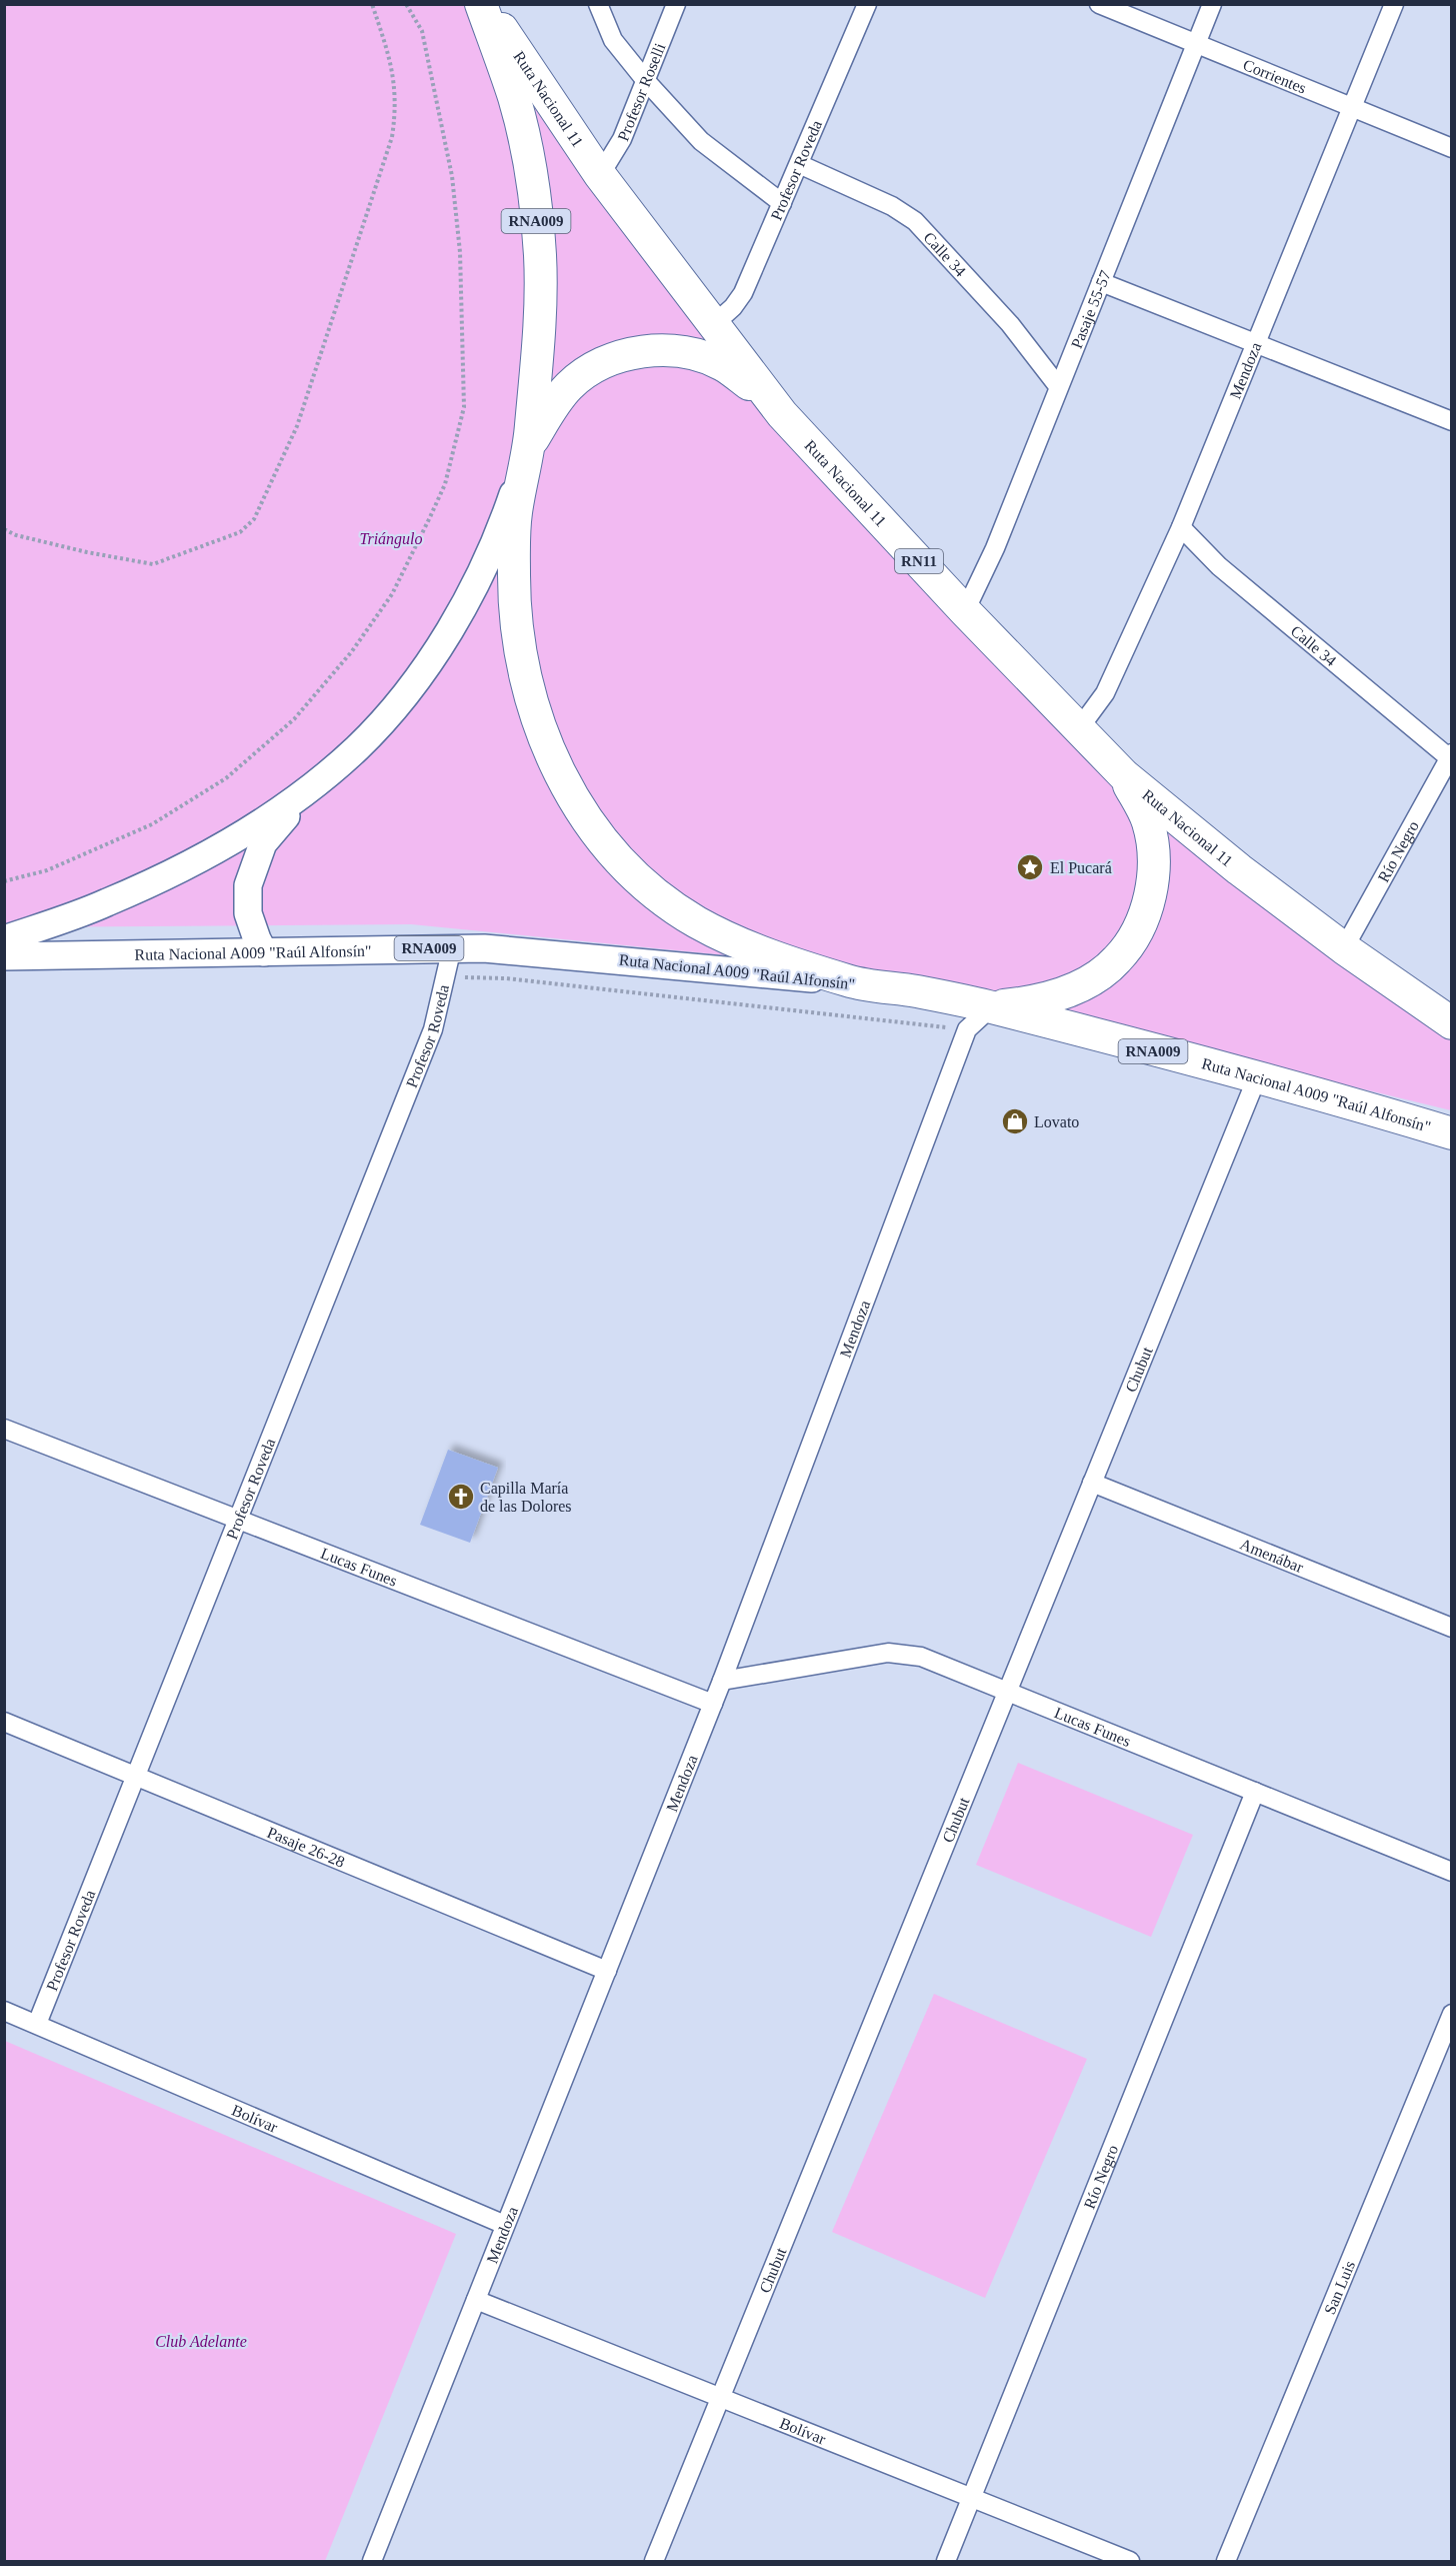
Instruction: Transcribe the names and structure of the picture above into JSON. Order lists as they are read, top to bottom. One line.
{"streets":{"highway":["Ruta Nacional 11","RNA009","RN11","Ruta Nacional A009 \"Raúl Alfonsín\""],"street":["Corrientes","Profesor Roselli","Profesor Roveda","Calle 34","Pasaje 55-57","Mendoza","Río Negro","Chubut","Amenábar","Lucas Funes","Pasaje 26-28","Bolívar","San Luis"]},"crossings":[["Corrientes","Pasaje 55-57"],["Corrientes","Mendoza"],["Profesor Roselli","Ruta Nacional 11"],["Ruta Nacional 11","Profesor Roveda"],["Ruta Nacional 11","RNA009"],["Ruta Nacional 11","Pasaje 55-57"],["Ruta Nacional 11","Mendoza"],["Ruta Nacional 11","Río Negro"],["Profesor Roveda","Calle 34"],["Profesor Roveda","Ruta Nacional A009 \"Raúl Alfonsín\""],["Profesor Roveda","Lucas Funes"],["Profesor Roveda","Pasaje 26-28"],["Profesor Roveda","Bolívar"],["RNA009","Mendoza"],["RNA009","Ruta Nacional A009 \"Raúl Alfonsín\""],["Calle 34","Pasaje 55-57"],["Calle 34","Mendoza"],["Calle 34","Río Negro"],["Mendoza","Ruta Nacional A009 \"Raúl Alfonsín\""],["Mendoza","Lucas Funes"],["Mendoza","Pasaje 26-28"],["Mendoza","Bolívar"],["Río Negro","Lucas Funes"],["Río Negro","Bolívar"],["Ruta Nacional A009 \"Raúl Alfonsín\"","Chubut"],["Chubut","Amenábar"],["Chubut","Lucas Funes"],["Chubut","Bolívar"]],"parks":["Triángulo","Club Adelante"],"places":{"place":["El Pucará"],"shop":["Lovato"],"church":["Capilla María de las Dolores"]}}
